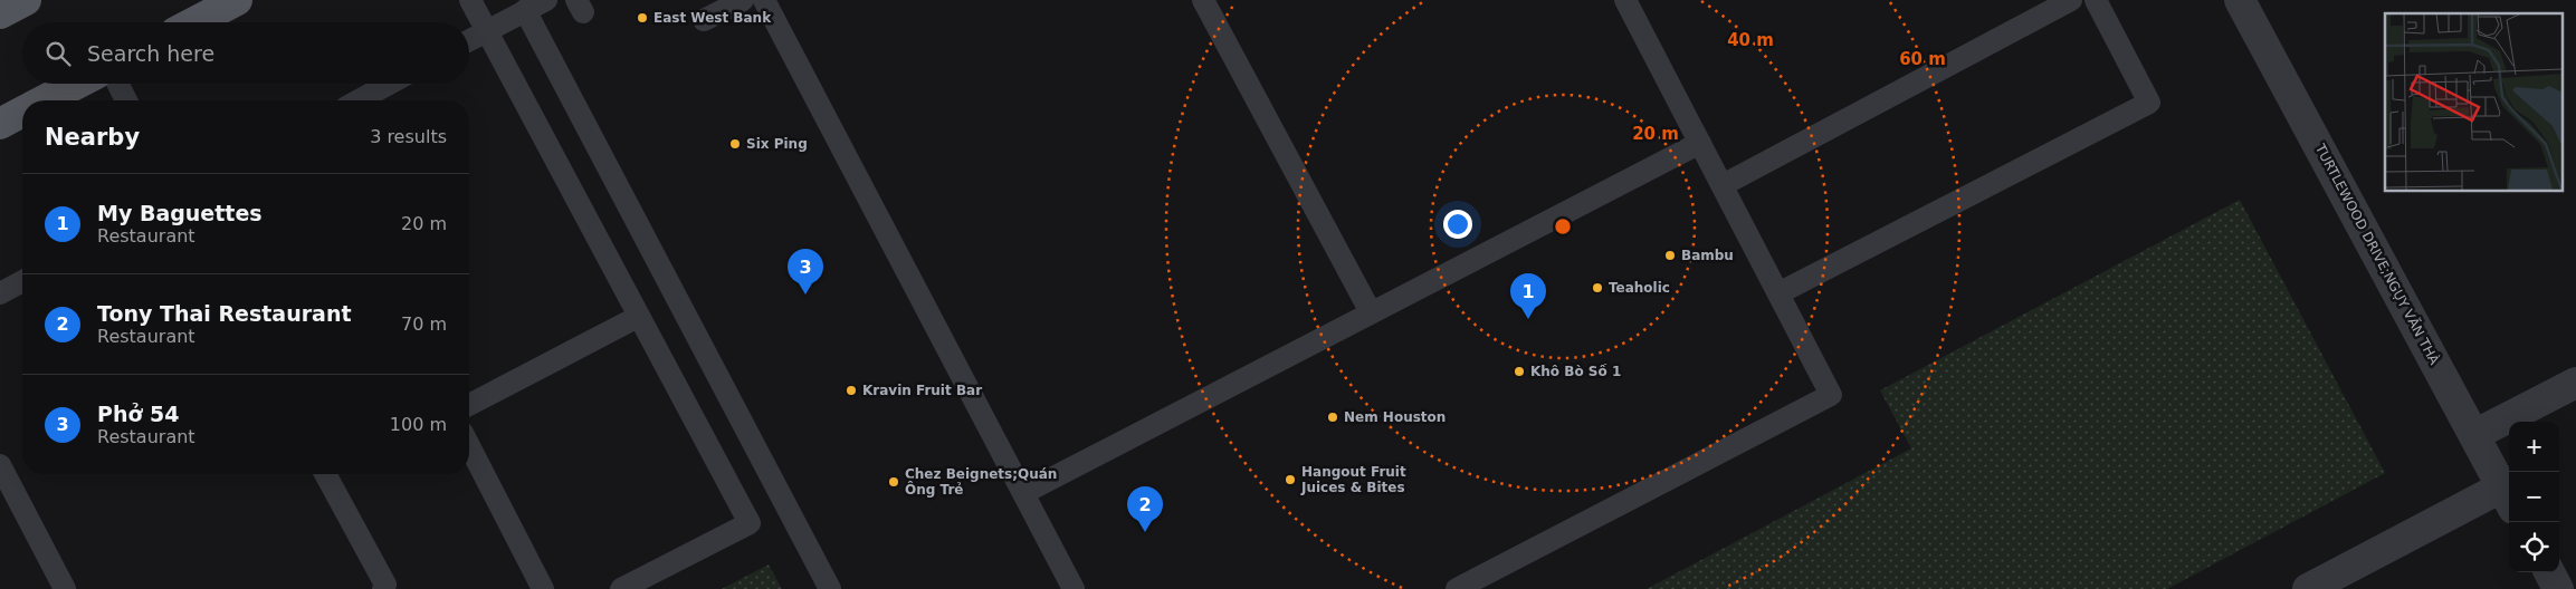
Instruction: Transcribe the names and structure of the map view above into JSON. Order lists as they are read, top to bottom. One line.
{"streets":{"street":["TURTLEWOOD DRIVE;NGỤY VĂN THÀ"]},"places":["East West Bank","Six Ping","Bambu","Teaholic","Khô Bò Số 1","Kravin Fruit Bar","Nem Houston","Hangout Fruit Juices & Bites","Chez Beignets;Quán Ông Trẻ"],"page":{"search":"Search here","heading":["Nearby","3 results"],"list":[{"mark":"1","name":"My Baguettes","note":"Restaurant","value":"20 m"},{"mark":"2","name":"Tony Thai Restaurant","note":"Restaurant","value":"70 m"},{"mark":"3","name":"Phở 54","note":"Restaurant","value":"100 m"}],"pins":["3","1","2"],"map_buttons":["+","−"]},"rings":["40 m","60 m","20 m"]}
